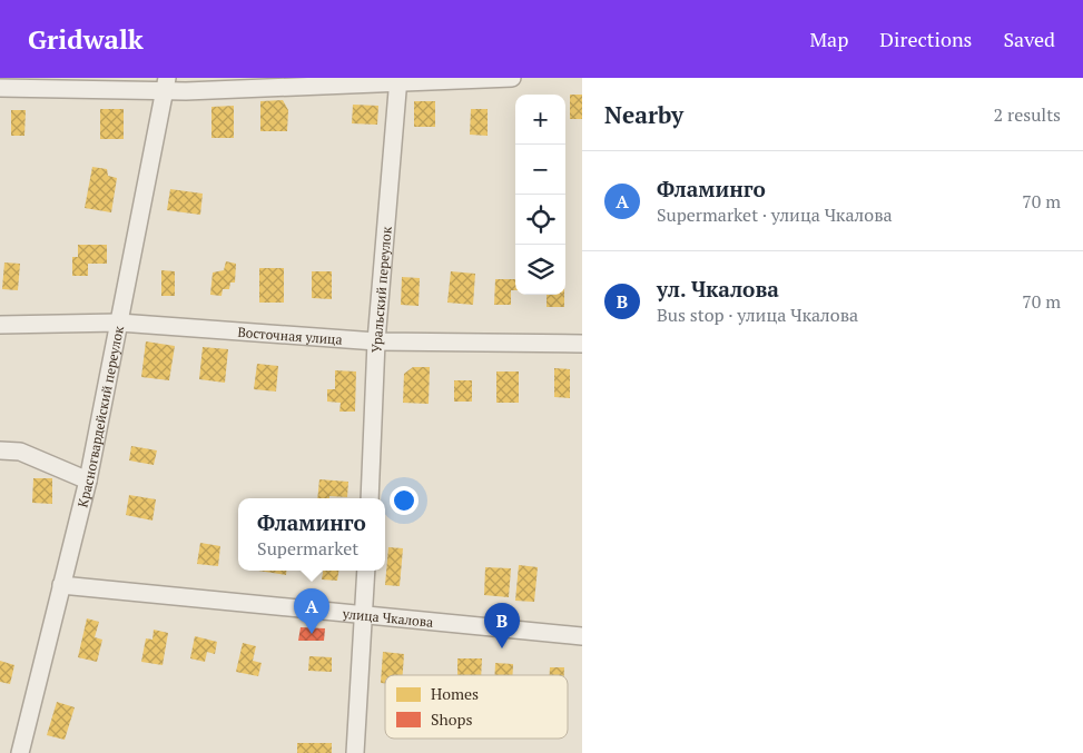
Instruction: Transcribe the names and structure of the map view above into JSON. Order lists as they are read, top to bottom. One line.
{"streets":{"street":["Уральский переулок","Восточная улица","Красногвардейский переулок","улица Чкалова"]},"crossings":[["Уральский переулок","Восточная улица"],["Восточная улица","Красногвардейский переулок"],["Красногвардейский переулок","улица Чкалова"]],"legend":["Homes","Shops"],"page":{"header":"Gridwalk","nav":["Map","Directions","Saved"],"heading":["Nearby","2 results"],"map_buttons":["+","−"],"list":[{"mark":"A","name":"Фламинго","note":"Supermarket · улица Чкалова","value":"70 m"},{"mark":"B","name":"ул. Чкалова","note":"Bus stop · улица Чкалова","value":"70 m"}],"popup":["Фламинго","Supermarket"],"pins":["A","B"]}}
